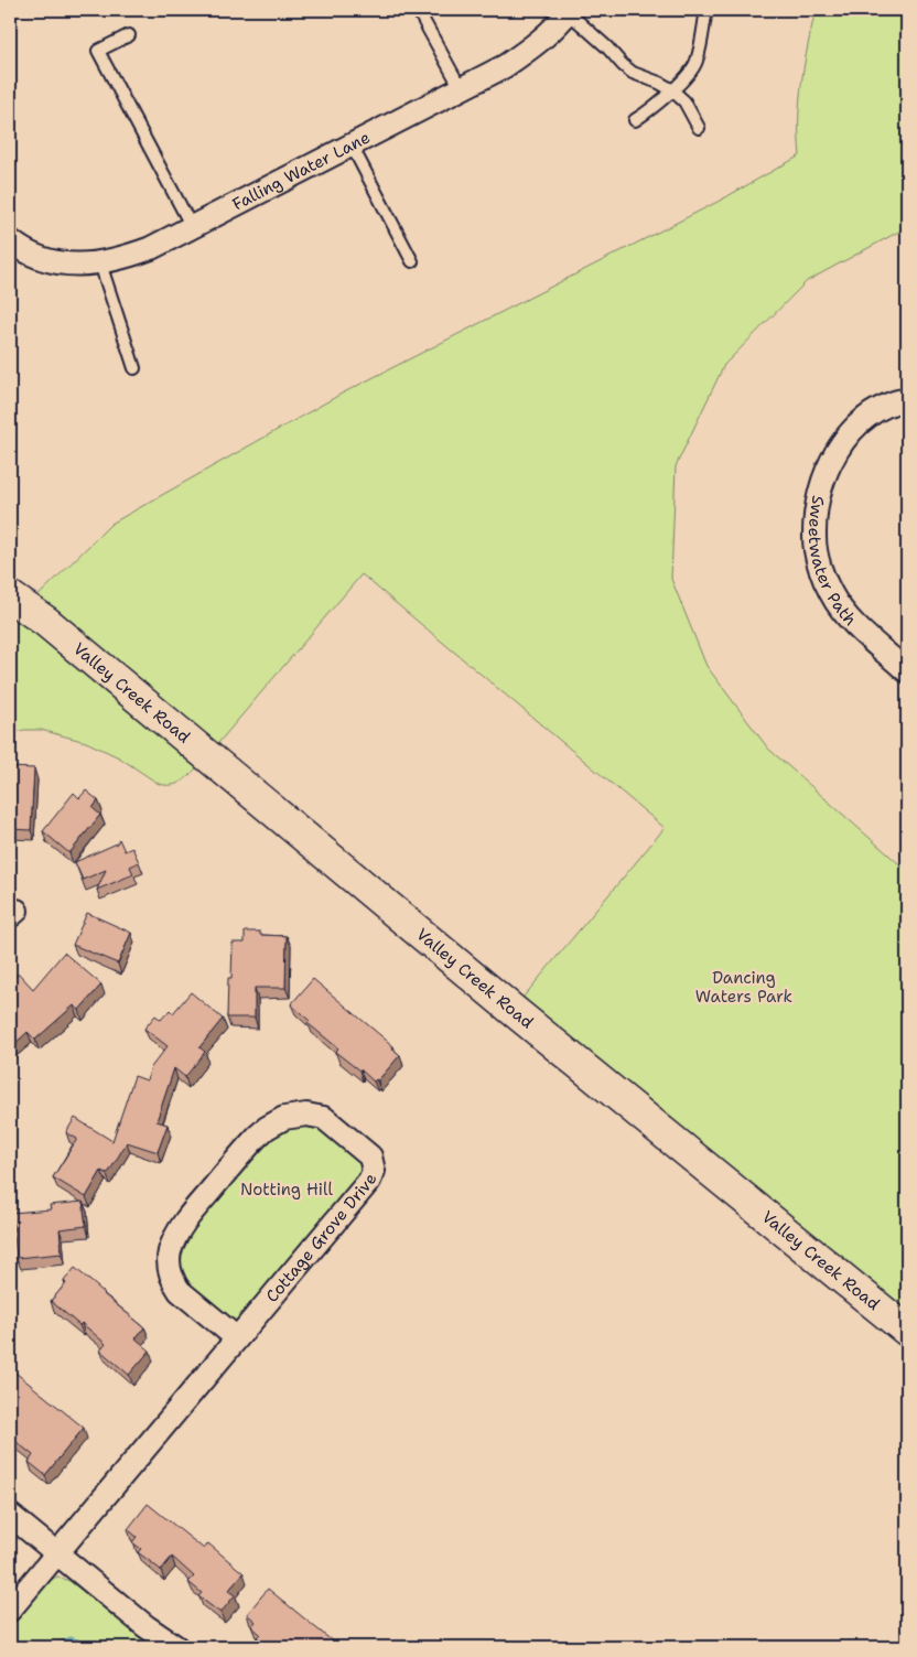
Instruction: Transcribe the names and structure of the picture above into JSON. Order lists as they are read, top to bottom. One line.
{"streets":{"main road":["Valley Creek Road"],"street":["Falling Water Lane","Sweetwater Path","Cottage Grove Drive"]},"parks":["Dancing Waters Park","Notting Hill"]}
